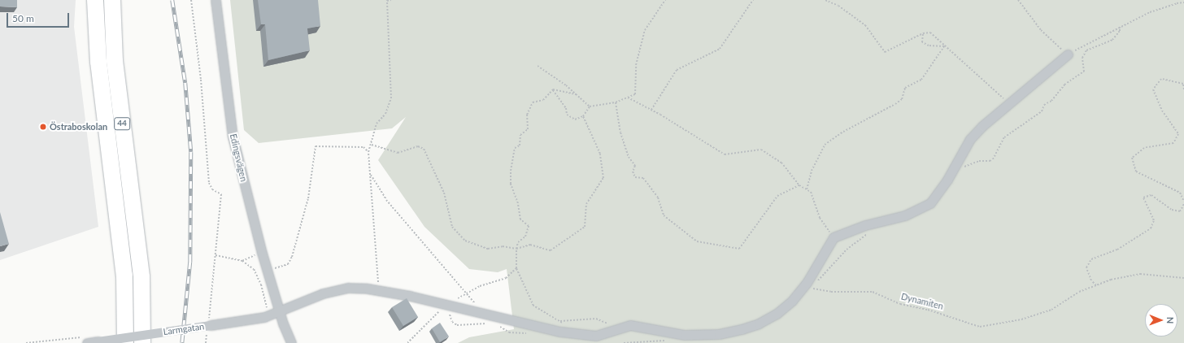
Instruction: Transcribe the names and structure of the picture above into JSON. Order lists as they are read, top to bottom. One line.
{"streets":{"highway":["44"],"street":["Edingsvägen","Larmgatan"],"path":["Dynamiten"]},"crossings":[["Edingsvägen","Larmgatan"]],"places":["Östraboskolan"],"scale_bar":"50 m","north":"right"}
